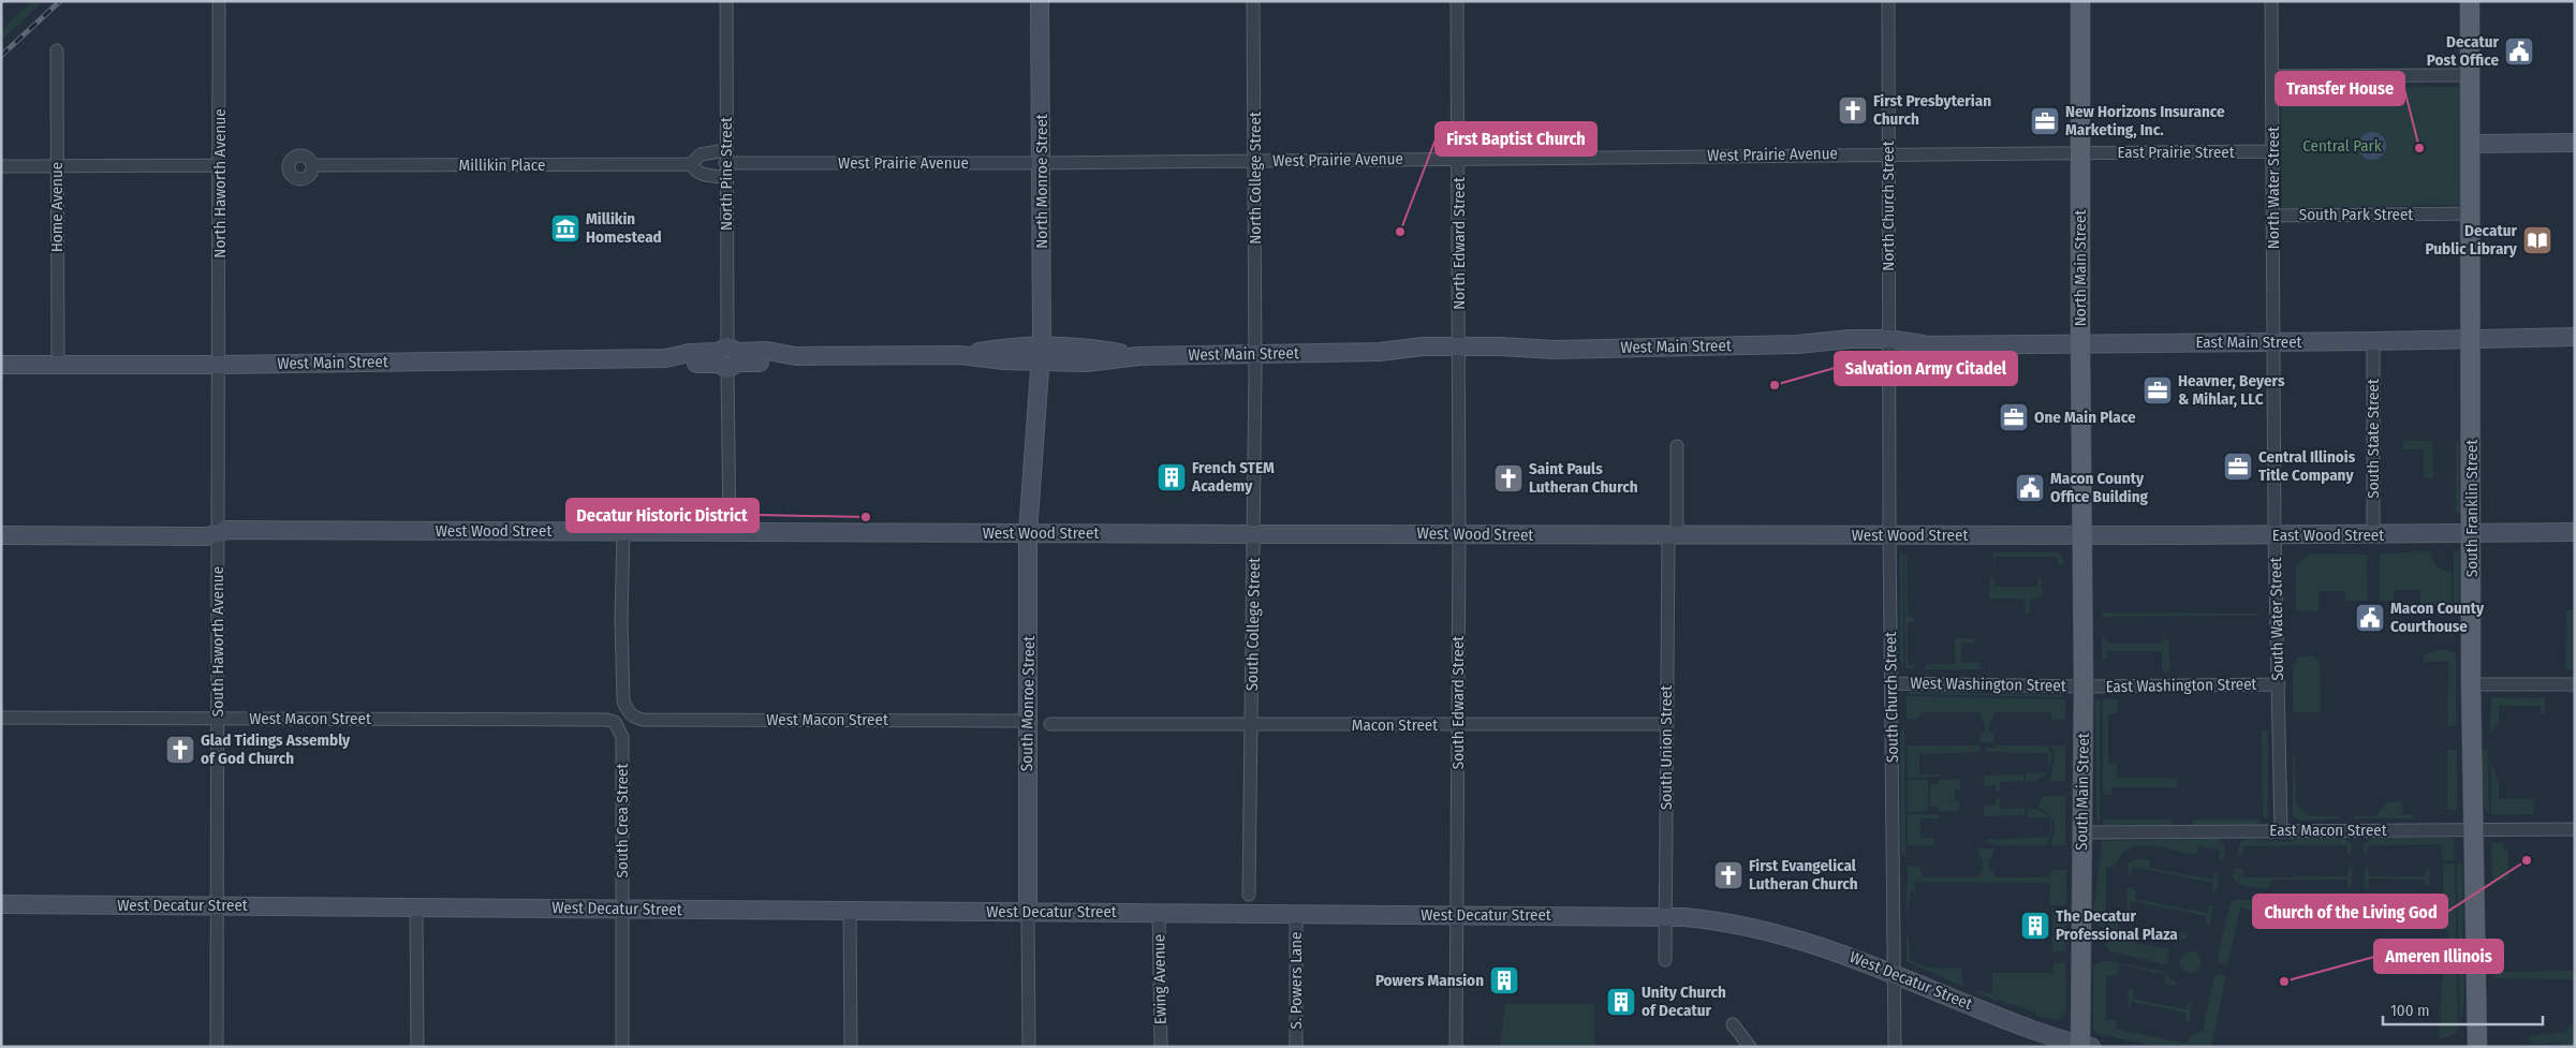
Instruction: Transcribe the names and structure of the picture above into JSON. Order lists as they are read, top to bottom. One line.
{"streets":{"main road":["North Main Street","South Franklin Street","South Main Street"],"street":["East Prairie Street","West Prairie Avenue","Millikin Place","North Pine Street","North College Street","North Monroe Street","North Haworth Avenue","North Water Street","North Church Street","Home Avenue","South Park Street","North Edward Street","East Main Street","West Main Street","South State Street","West Wood Street","East Wood Street","South Water Street","South College Street","South Haworth Avenue","West Washington Street","East Washington Street","South Church Street","South Edward Street","South Monroe Street","West Macon Street","Macon Street","South Union Street","South Crea Street","East Macon Street","West Decatur Street","Ewing Avenue","S. Powers Lane"]},"crossings":[["East Prairie Street","West Prairie Avenue"],["East Prairie Street","North Water Street"],["East Prairie Street","North Main Street"],["West Prairie Avenue","North Pine Street"],["West Prairie Avenue","North College Street"],["West Prairie Avenue","North Monroe Street"],["West Prairie Avenue","North Church Street"],["West Prairie Avenue","North Edward Street"],["West Prairie Avenue","North Main Street"],["Millikin Place","North Pine Street"],["North Pine Street","West Main Street"],["North Pine Street","West Wood Street"],["North College Street","West Main Street"],["North College Street","South College Street"],["North Monroe Street","West Main Street"],["North Monroe Street","South Monroe Street"],["North Haworth Avenue","West Main Street"],["North Haworth Avenue","South Haworth Avenue"],["North Water Street","South Park Street"],["North Water Street","East Main Street"],["North Water Street","South Water Street"],["North Church Street","West Main Street"],["North Church Street","South Church Street"],["Home Avenue","West Main Street"],["South Park Street","South Franklin Street"],["North Edward Street","West Main Street"],["North Edward Street","South Edward Street"],["North Main Street","East Main Street"],["North Main Street","West Wood Street"],["North Main Street","East Wood Street"],["North Main Street","South Main Street"],["East Main Street","West Main Street"],["East Main Street","South State Street"],["East Main Street","South Franklin Street"],["East Main Street","South Water Street"],["West Main Street","South College Street"],["West Main Street","South Haworth Avenue"],["West Main Street","South Church Street"],["West Main Street","South Edward Street"],["West Main Street","South Monroe Street"],["South State Street","East Wood Street"],["South Franklin Street","East Wood Street"],["South Franklin Street","East Macon Street"],["West Wood Street","East Wood Street"],["West Wood Street","South College Street"],["West Wood Street","South Haworth Avenue"],["West Wood Street","South Church Street"],["West Wood Street","South Edward Street"],["West Wood Street","South Monroe Street"],["West Wood Street","West Macon Street"],["West Wood Street","South Union Street"],["West Wood Street","South Main Street"],["East Wood Street","South Water Street"],["East Wood Street","South Main Street"],["South Water Street","East Washington Street"],["South Water Street","East Macon Street"],["South College Street","Macon Street"],["South Haworth Avenue","West Macon Street"],["South Haworth Avenue","West Decatur Street"],["West Washington Street","East Washington Street"],["West Washington Street","South Church Street"],["West Washington Street","South Main Street"],["East Washington Street","South Main Street"],["South Church Street","West Decatur Street"],["South Edward Street","Macon Street"],["South Edward Street","West Decatur Street"],["South Monroe Street","West Macon Street"],["South Monroe Street","West Decatur Street"],["West Macon Street","South Crea Street"],["Macon Street","South Union Street"],["South Union Street","West Decatur Street"],["South Main Street","East Macon Street"],["South Main Street","West Decatur Street"],["South Crea Street","West Decatur Street"],["West Decatur Street","Ewing Avenue"],["West Decatur Street","S. Powers Lane"]],"parks":["Central Park"],"places":{"public building":["Decatur Post Office","Macon County Office Building","Macon County Courthouse"],"church":["First Presbyterian Church","Saint Pauls Lutheran Church","Glad Tidings Assembly of God Church","First Evangelical Lutheran Church"],"office":["New Horizons Insurance Marketing, Inc.","Heavner, Beyers & Mihlar, LLC","One Main Place","Central Illinois Title Company"],"other":["Transfer House","First Baptist Church","Salvation Army Citadel","Decatur Historic District","Church of the Living God","Ameren Illinois"],"museum":["Millikin Homestead"],"library":["Decatur Public Library"],"building":["French STEM Academy","The Decatur Professional Plaza","Powers Mansion","Unity Church of Decatur"]},"scale_bar":"100 m"}
